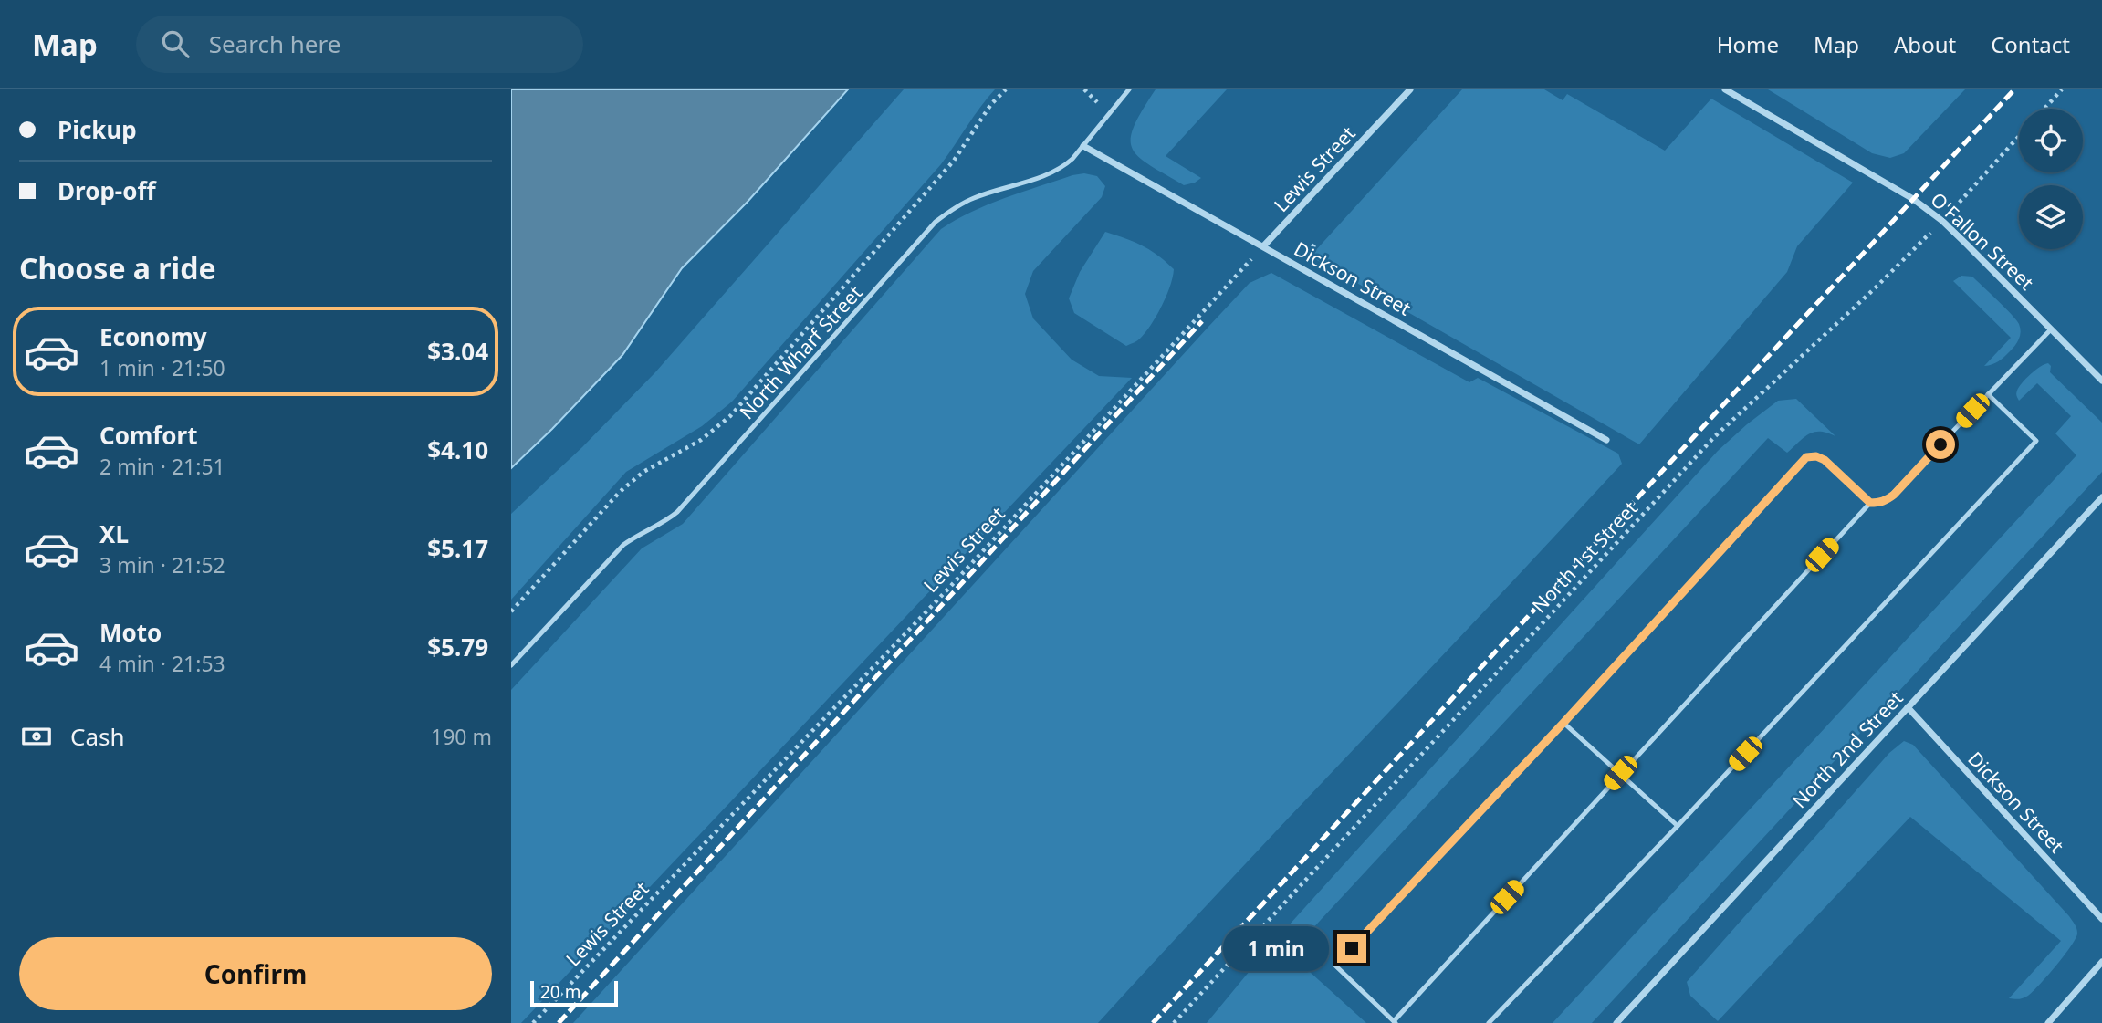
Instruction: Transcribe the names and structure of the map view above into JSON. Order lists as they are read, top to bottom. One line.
{"streets":{"street":["Lewis Street","O'Fallon Street","Dickson Street","North 2nd Street"],"lane":["North Wharf Street"],"path":["North 1st Street"]},"crossings":[["Lewis Street","Dickson Street"],["O'Fallon Street","North 1st Street"],["Dickson Street","North Wharf Street"],["Dickson Street","North 2nd Street"]],"scale_bar":"20 m","page":{"header":"Map","search":"Search here","nav":["Home","Map","About","Contact"],"banner":["Pickup","Drop-off"],"heading":"Choose a ride","list":[{"name":"Economy","note":"1 min · 21:50","value":"$3.04"},{"name":"Comfort","note":"2 min · 21:51","value":"$4.10"},{"name":"XL","note":"3 min · 21:52","value":"$5.17"},{"name":"Moto","note":"4 min · 21:53","value":"$5.79"}],"pay":["Cash","190 m"],"buttons":"Confirm","bubble":"1 min","scale":"20 m"}}
